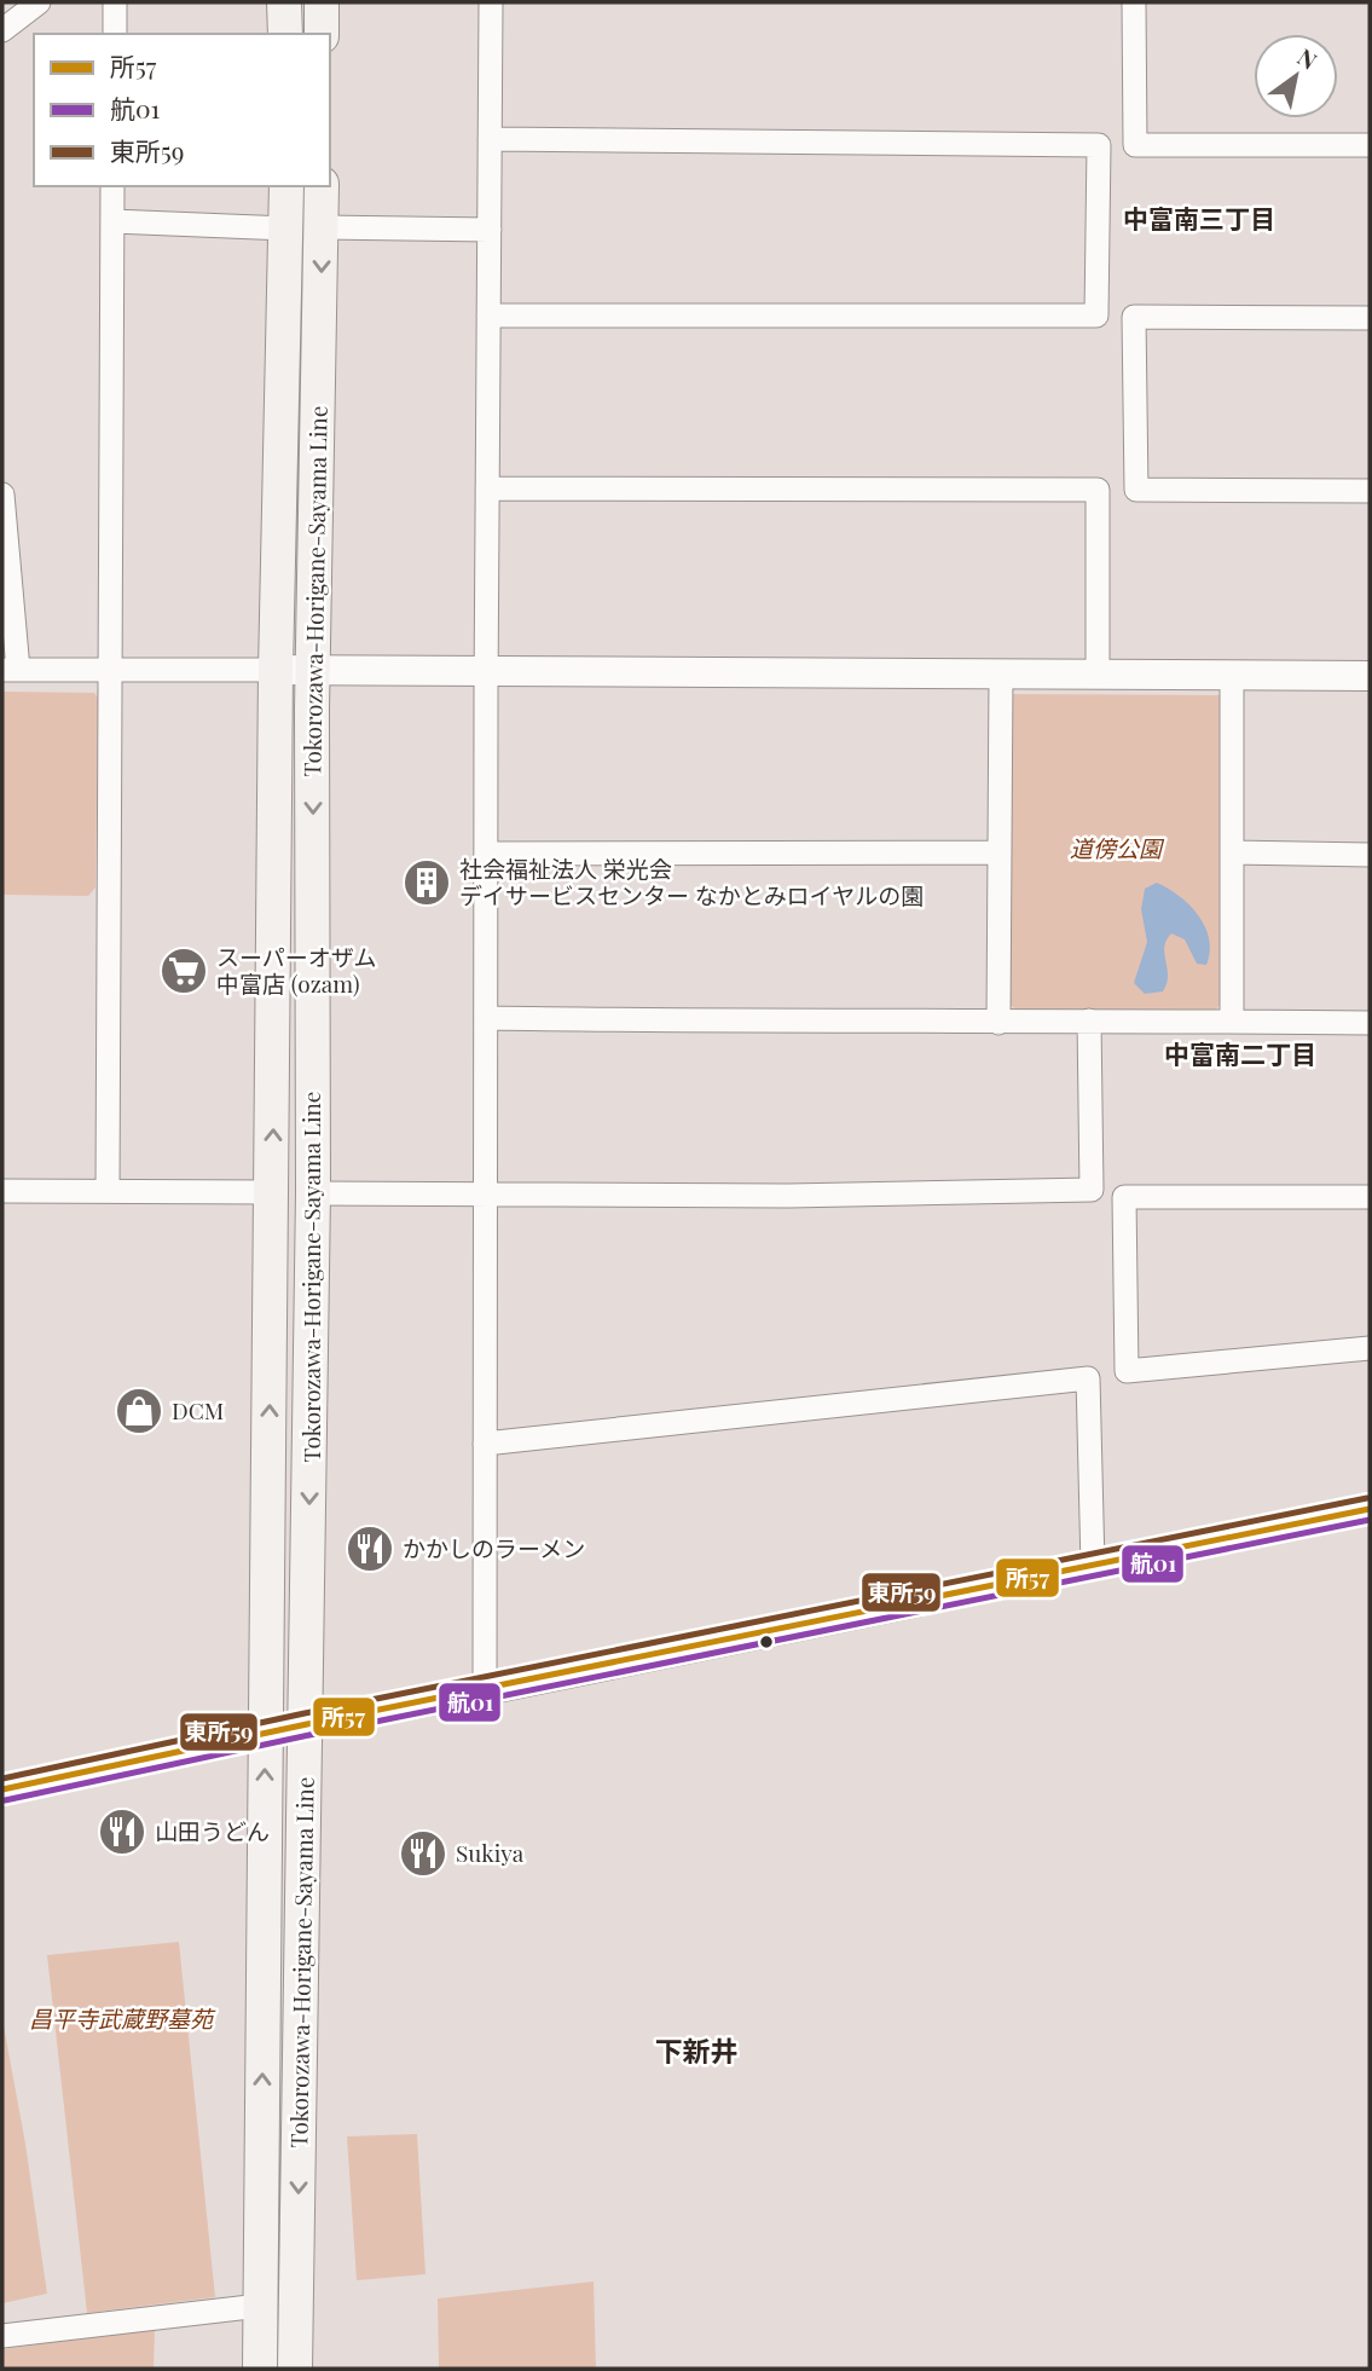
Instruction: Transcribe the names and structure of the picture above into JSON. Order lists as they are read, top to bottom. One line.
{"streets":{"main road":["Tokorozawa-Horigane-Sayama Line"]},"districts":["中富南三丁目","中富南二丁目","下新井"],"parks":["道傍公園","昌平寺武蔵野墓苑"],"places":{"building":["社会福祉法人 栄光会 デイサービスセンター なかとみロイヤルの園"],"supermarket":["スーパーオザム 中富店 (ozam)"],"shop":["DCM"],"restaurant":["かかしのラーメン","山田うどん","Sukiya"]},"lines":["transit line 東所59","transit line 所57","transit line 航01"],"legend":["所57","航01","東所59"],"north":"top right"}
